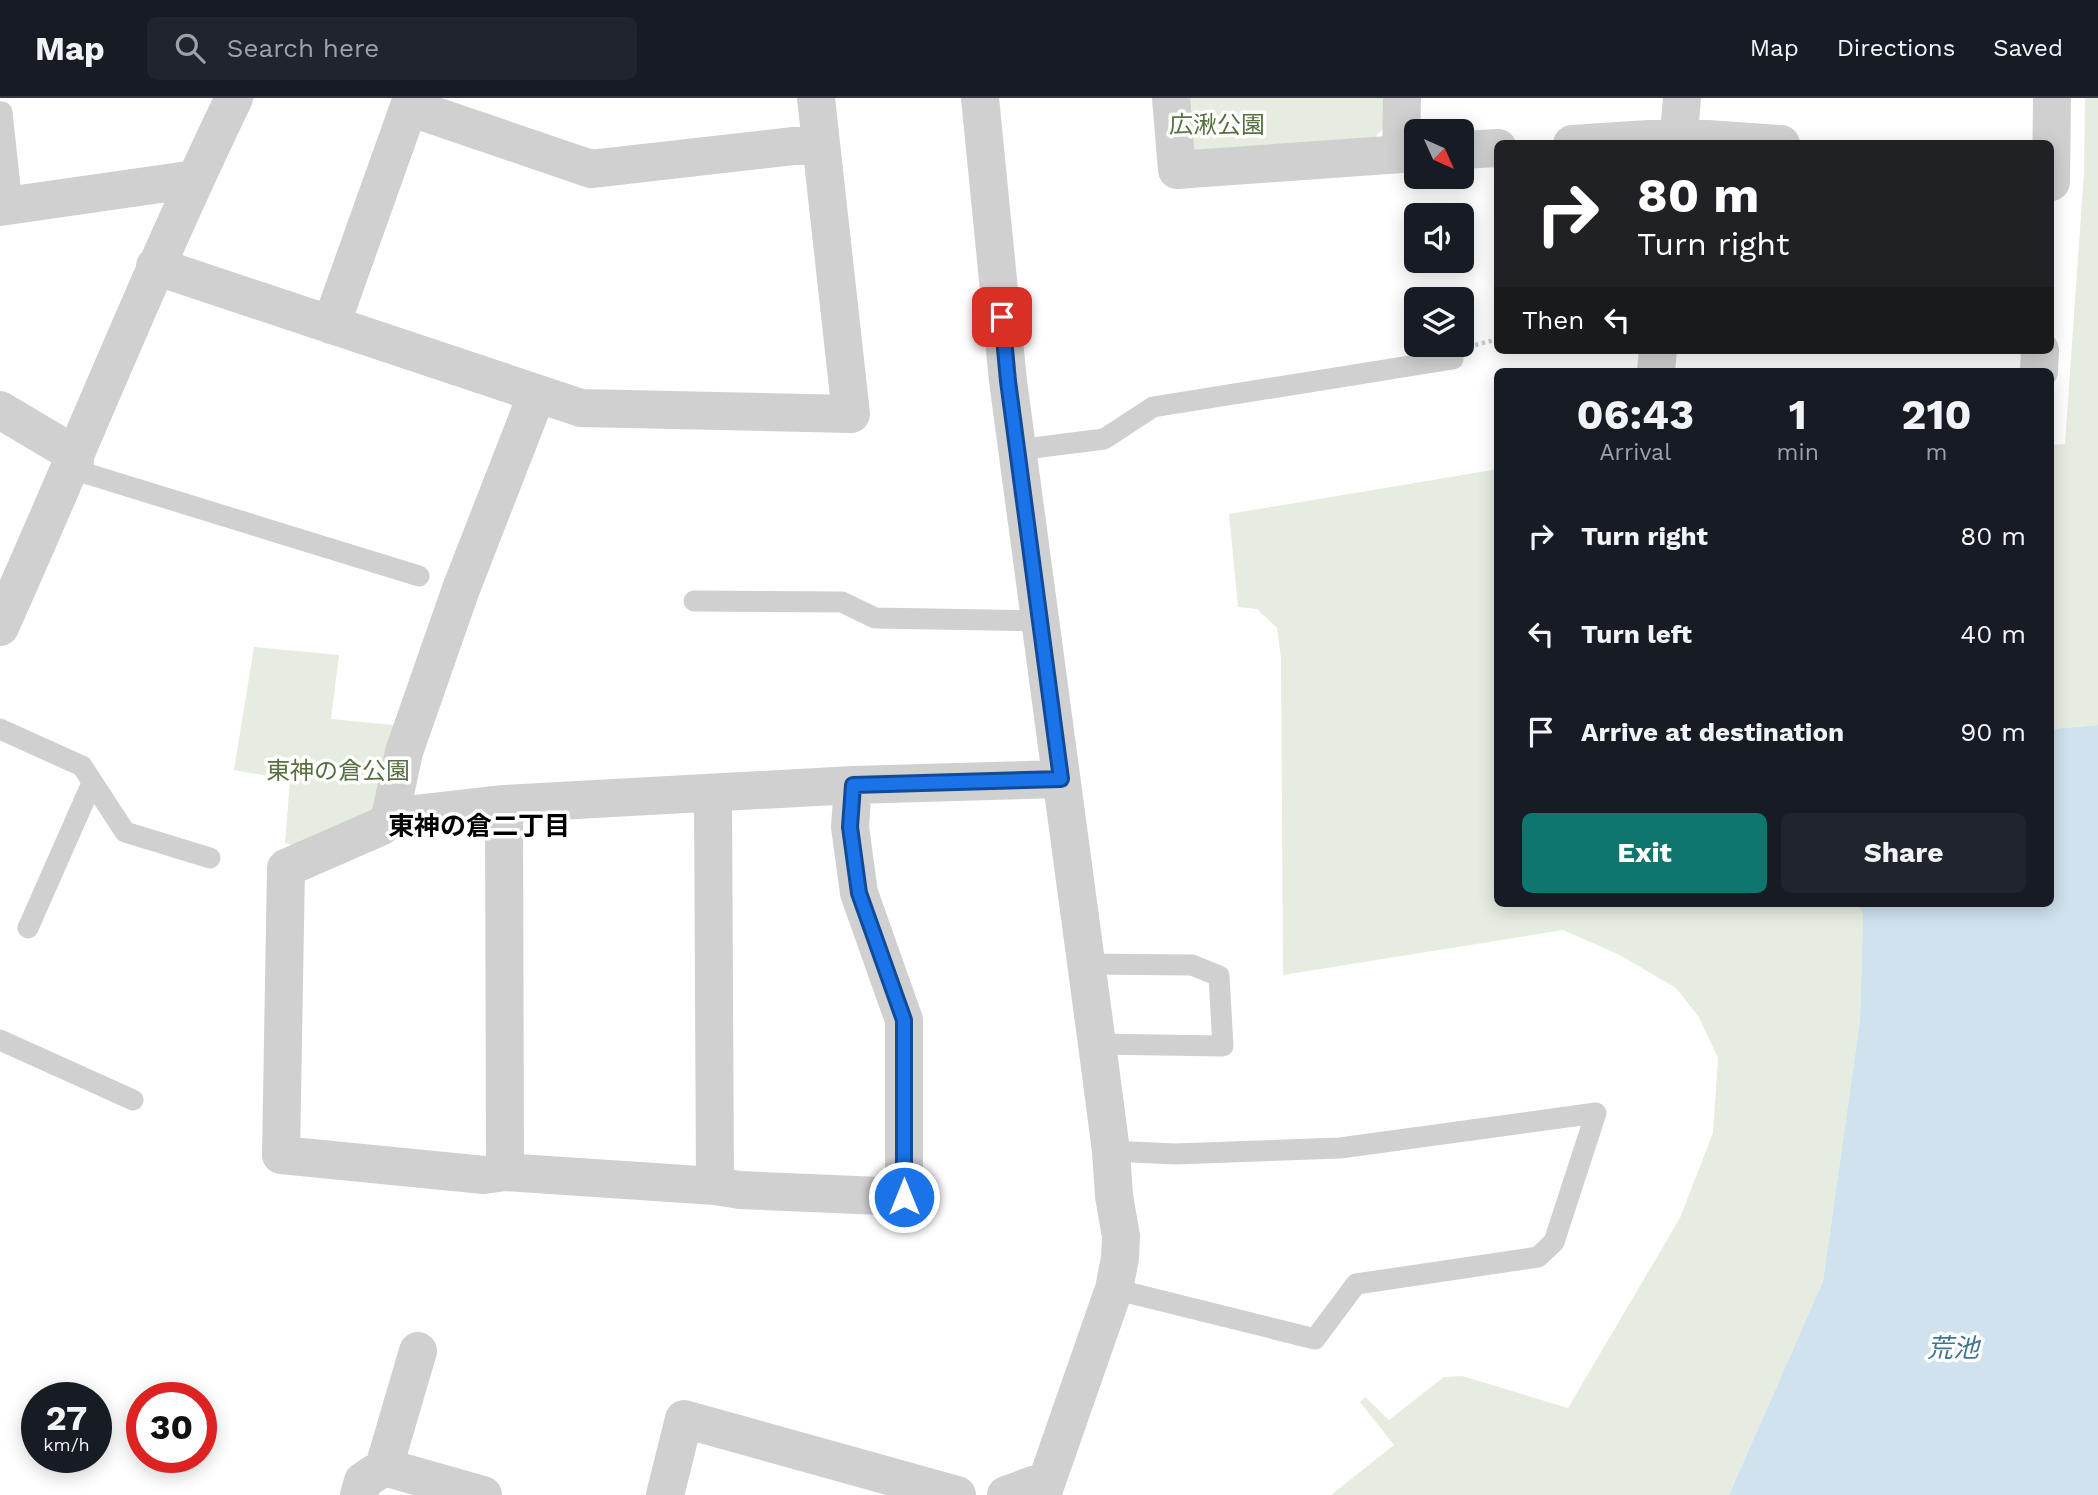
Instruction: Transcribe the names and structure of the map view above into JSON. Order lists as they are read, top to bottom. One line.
{"districts":["東神の倉二丁目"],"water":["荒池"],"parks":["広湫公園","東神の倉公園"],"north":"bottom right","page":{"header":"Map","search":"Search here","nav":["Map","Directions","Saved"],"turn":["80 m","Turn right"],"then":"Then","eta":["06:43","Arrival","1","min","210","m"],"list":[{"name":"Turn right","value":"80 m"},{"name":"Turn left","value":"40 m"},{"name":"Arrive at destination","value":"90 m"}],"buttons":["Exit","Share"],"speed":"27 km/h","limit":"30"}}
